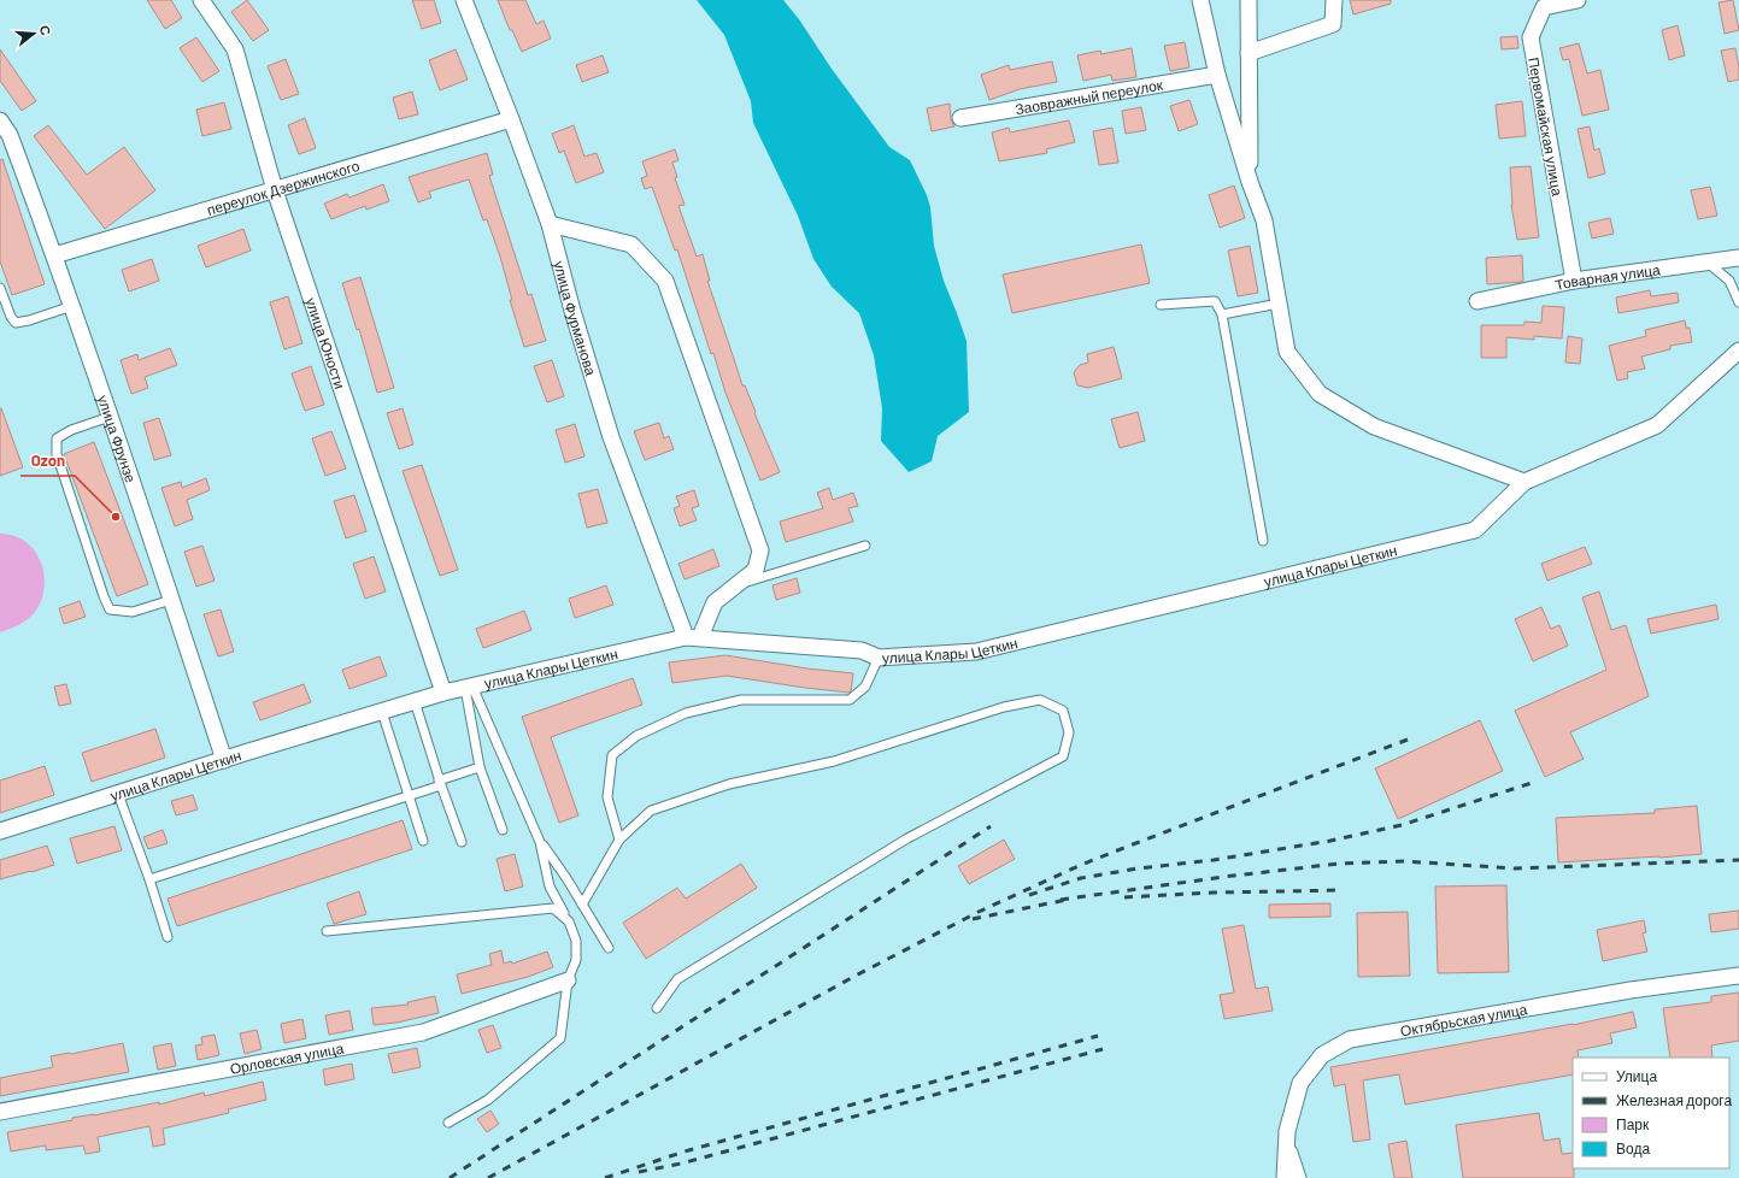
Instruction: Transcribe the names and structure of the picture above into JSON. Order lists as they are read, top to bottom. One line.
{"streets":{"street":["Заовражный переулок","Первомайская улица","переулок Дзержинского","Товарная улица","улица Фурманова","улица Юности","улица Фрунзе","улица Клары Цеткин","Октябрьская улица","Орловская улица"]},"crossings":[["Первомайская улица","Товарная улица"],["переулок Дзержинского","улица Фурманова"],["переулок Дзержинского","улица Юности"],["переулок Дзержинского","улица Фрунзе"],["улица Фурманова","улица Клары Цеткин"],["улица Юности","улица Клары Цеткин"],["улица Фрунзе","улица Клары Цеткин"]],"places":["Ozon"],"legend":["Улица","Железная дорога","Парк","Вода"],"north":"right"}
